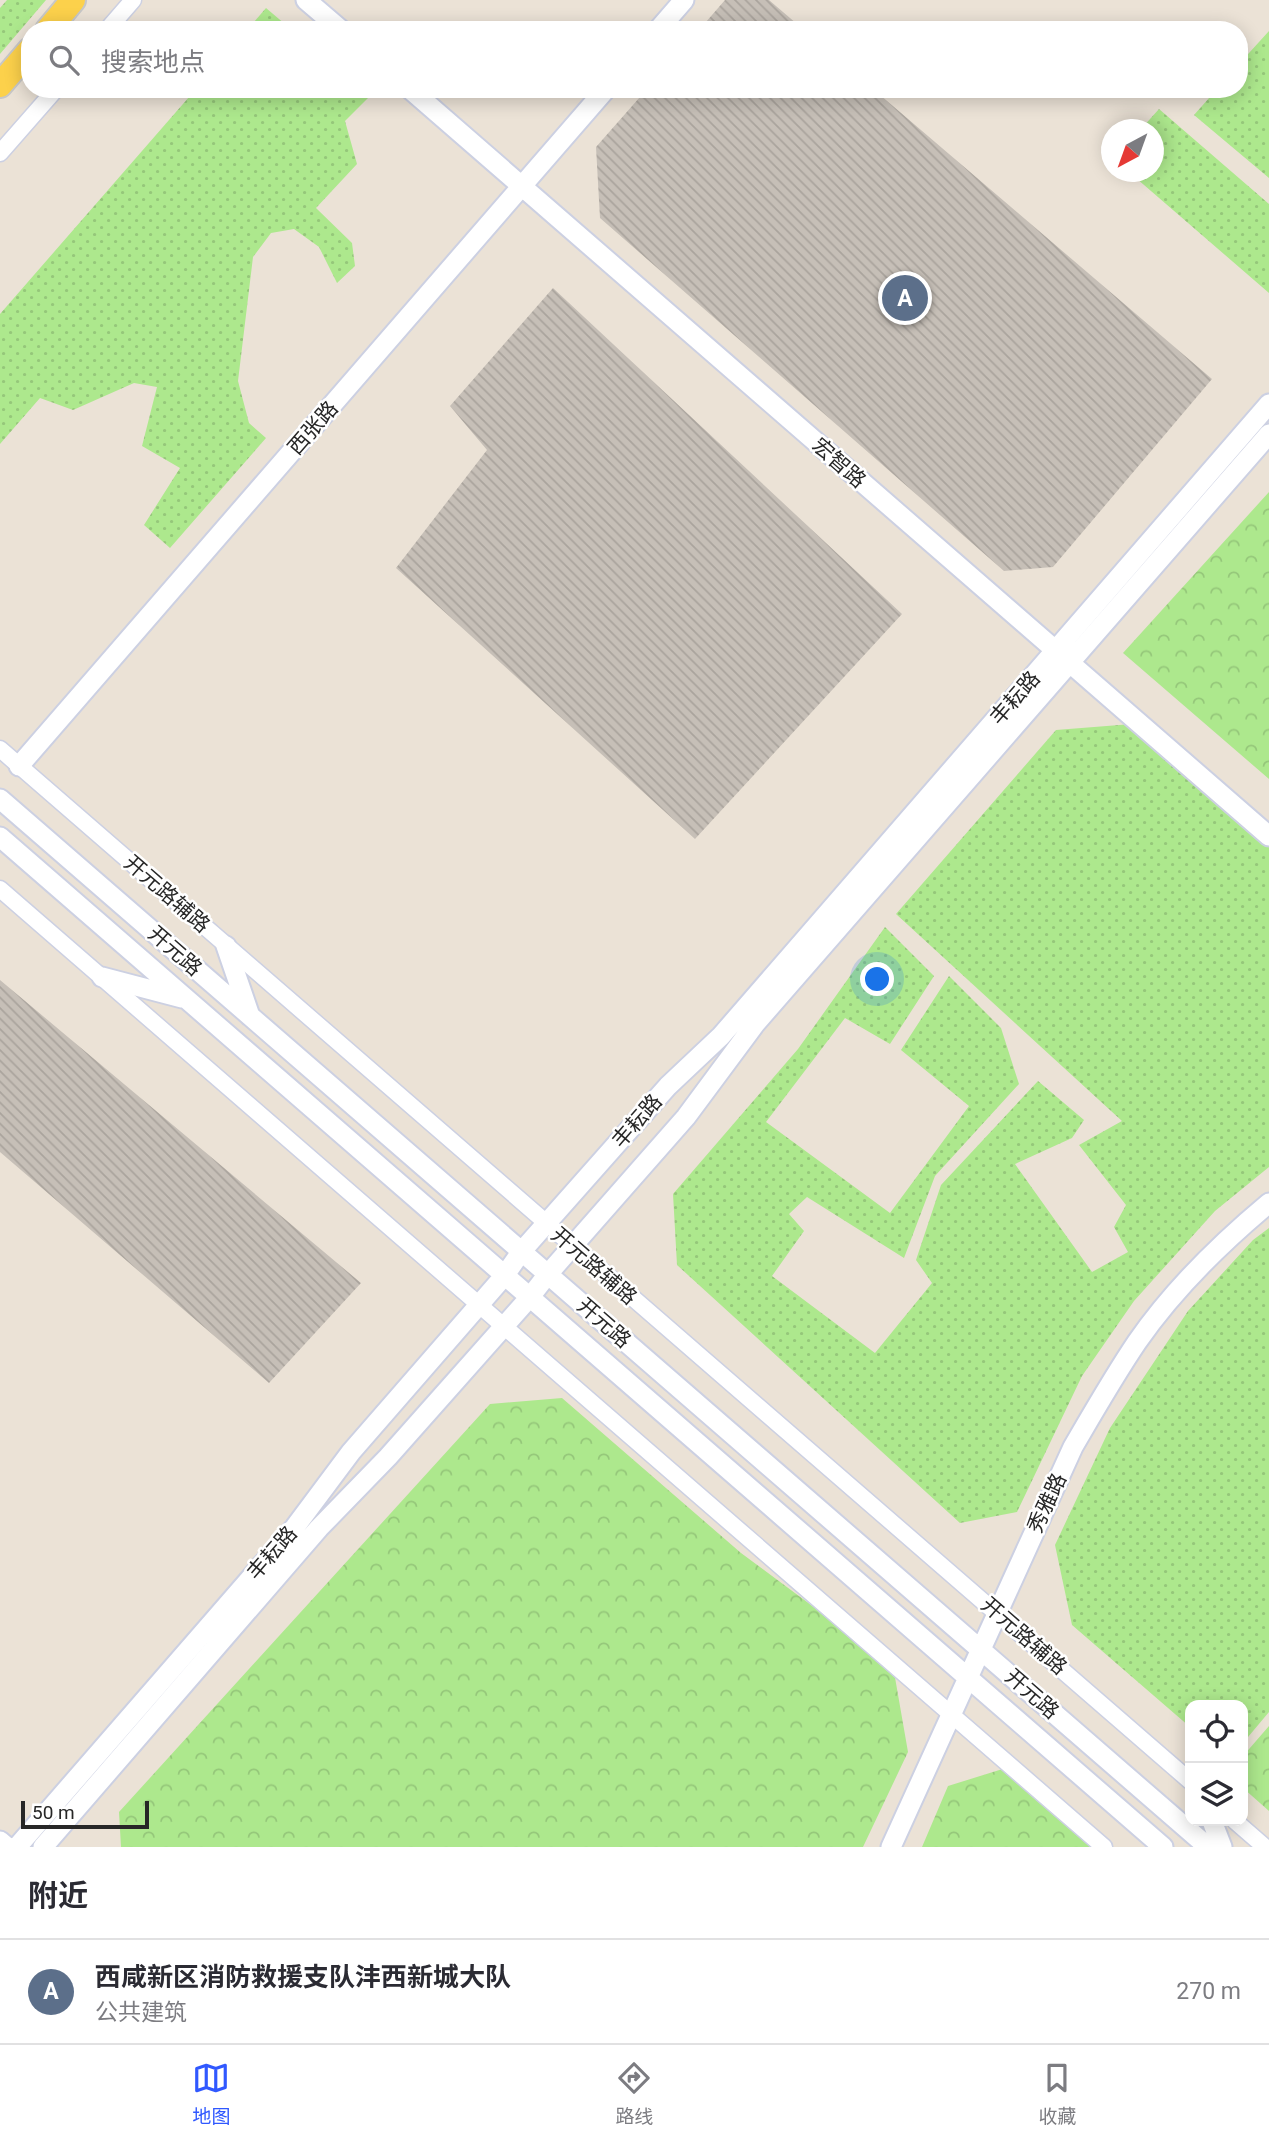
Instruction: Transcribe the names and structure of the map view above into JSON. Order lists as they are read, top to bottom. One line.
{"streets":{"street":["西张路","宏智路","丰耘路","开元路辅路","开元路","秀雅路"]},"crossings":[["西张路","宏智路"],["西张路","开元路辅路"],["宏智路","丰耘路"],["丰耘路","开元路辅路"],["丰耘路","开元路"],["开元路辅路","秀雅路"],["开元路","秀雅路"]],"scale_bar":"50 m","north":"bottom left","page":{"search":"搜索地点","pins":"A","scale":"50 m","heading":"附近","list":[{"mark":"A","name":"西咸新区消防救援支队沣西新城大队","note":"公共建筑","value":"270 m"}],"nav":["地图","路线","收藏"]}}
